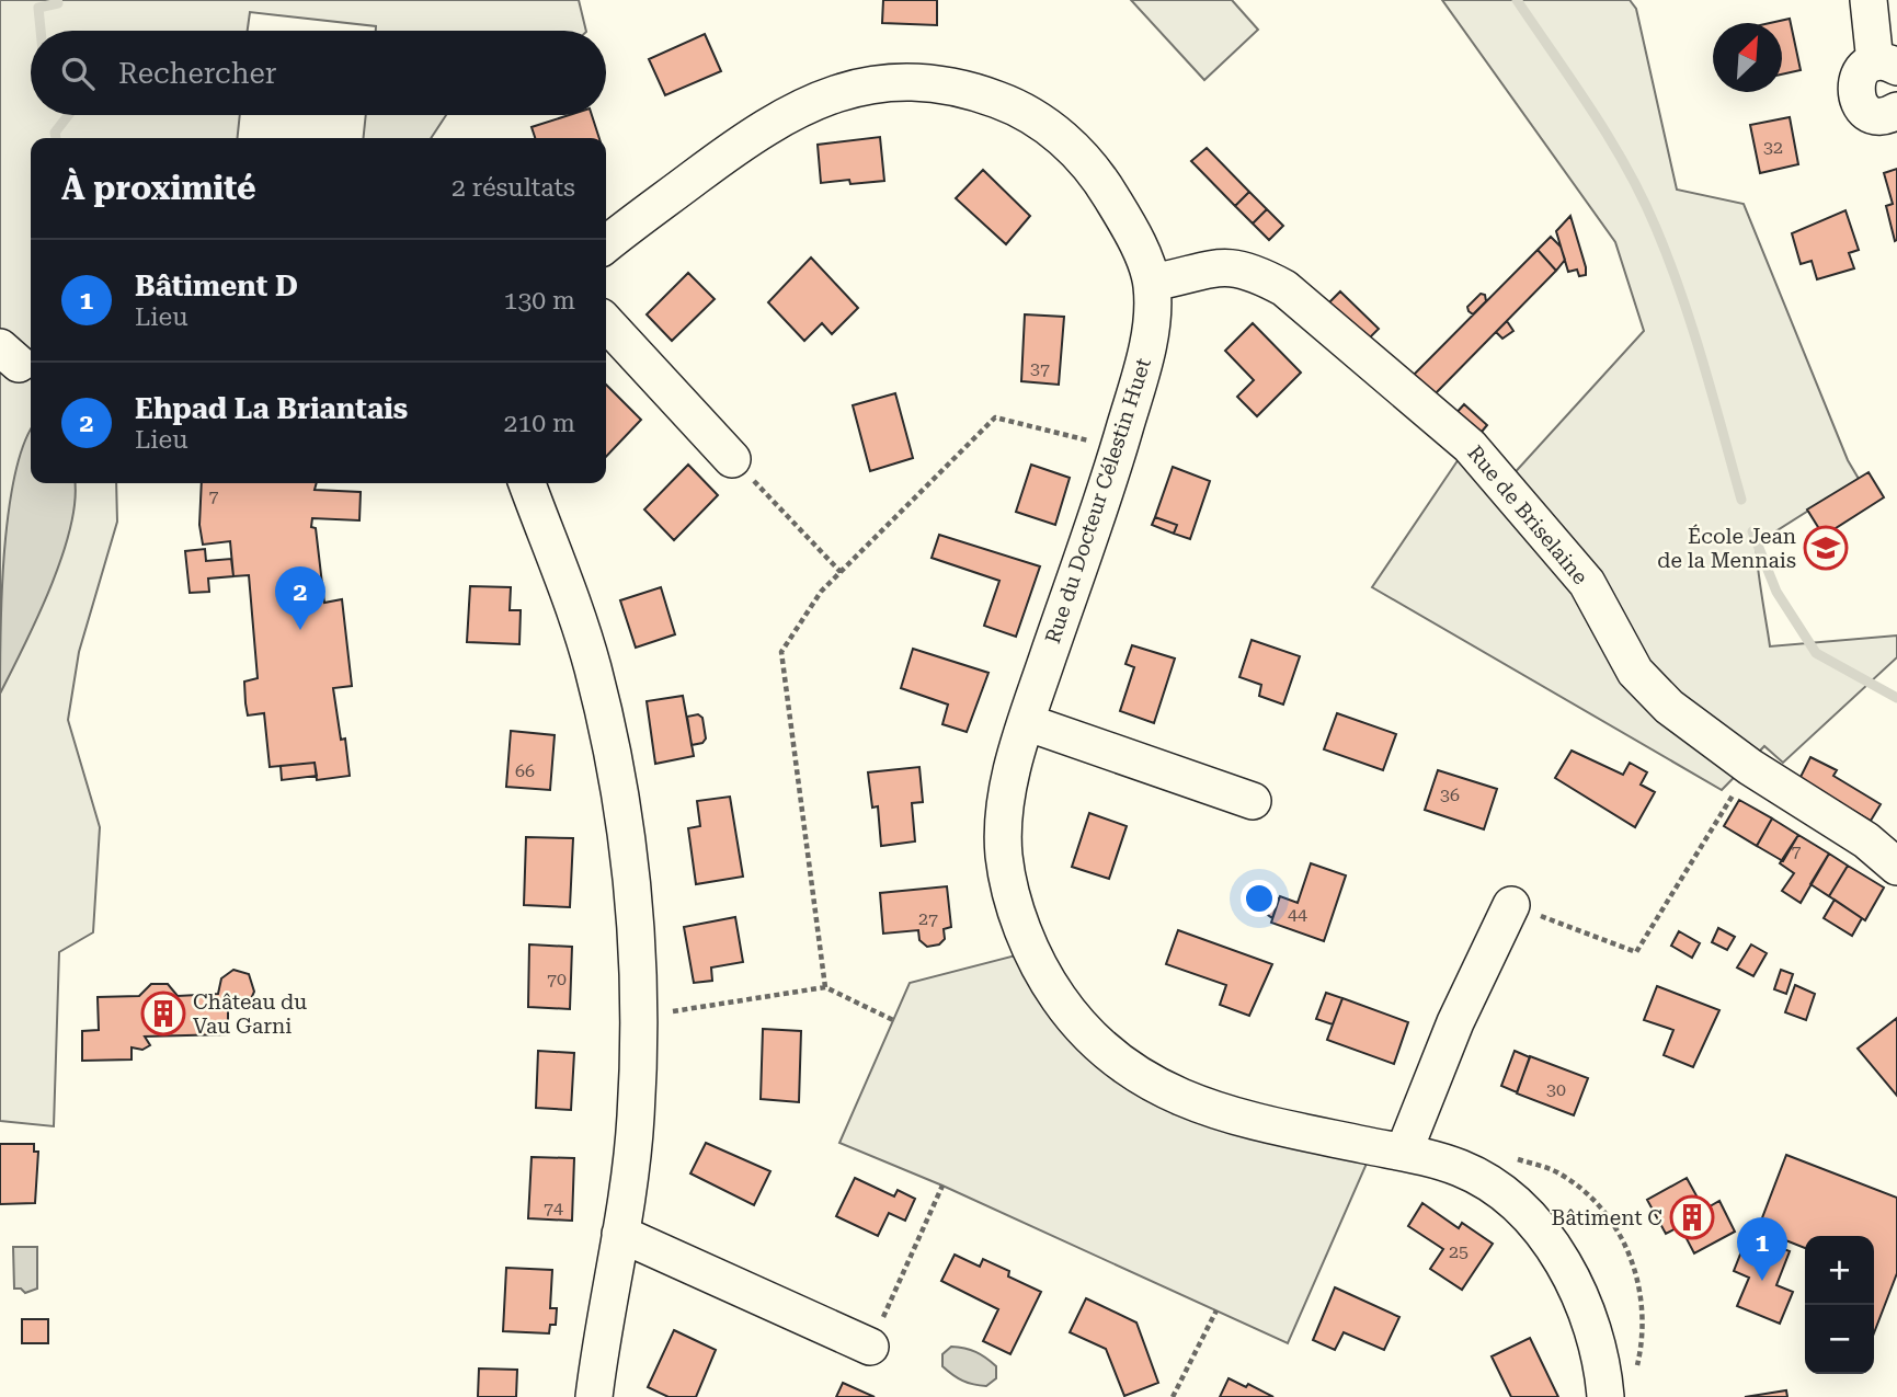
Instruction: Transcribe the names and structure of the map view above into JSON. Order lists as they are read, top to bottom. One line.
{"streets":{"street":["Rue du Docteur Célestin Huet","Rue de Briselaine"]},"crossings":[["Rue du Docteur Célestin Huet","Rue de Briselaine"]],"places":{"school or university":["École Jean de la Mennais"],"building":["Château du Vau Garni","Bâtiment C"]},"house_numbers":["32","37","7","66","36","7","44","27","70","30","74","25"],"north":"top right","page":{"search":"Rechercher","heading":["À proximité","2 résultats"],"list":[{"mark":"1","name":"Bâtiment D","note":"Lieu","value":"130 m"},{"mark":"2","name":"Ehpad La Briantais","note":"Lieu","value":"210 m"}],"pins":["2","1"],"map_buttons":["+","−"]}}
